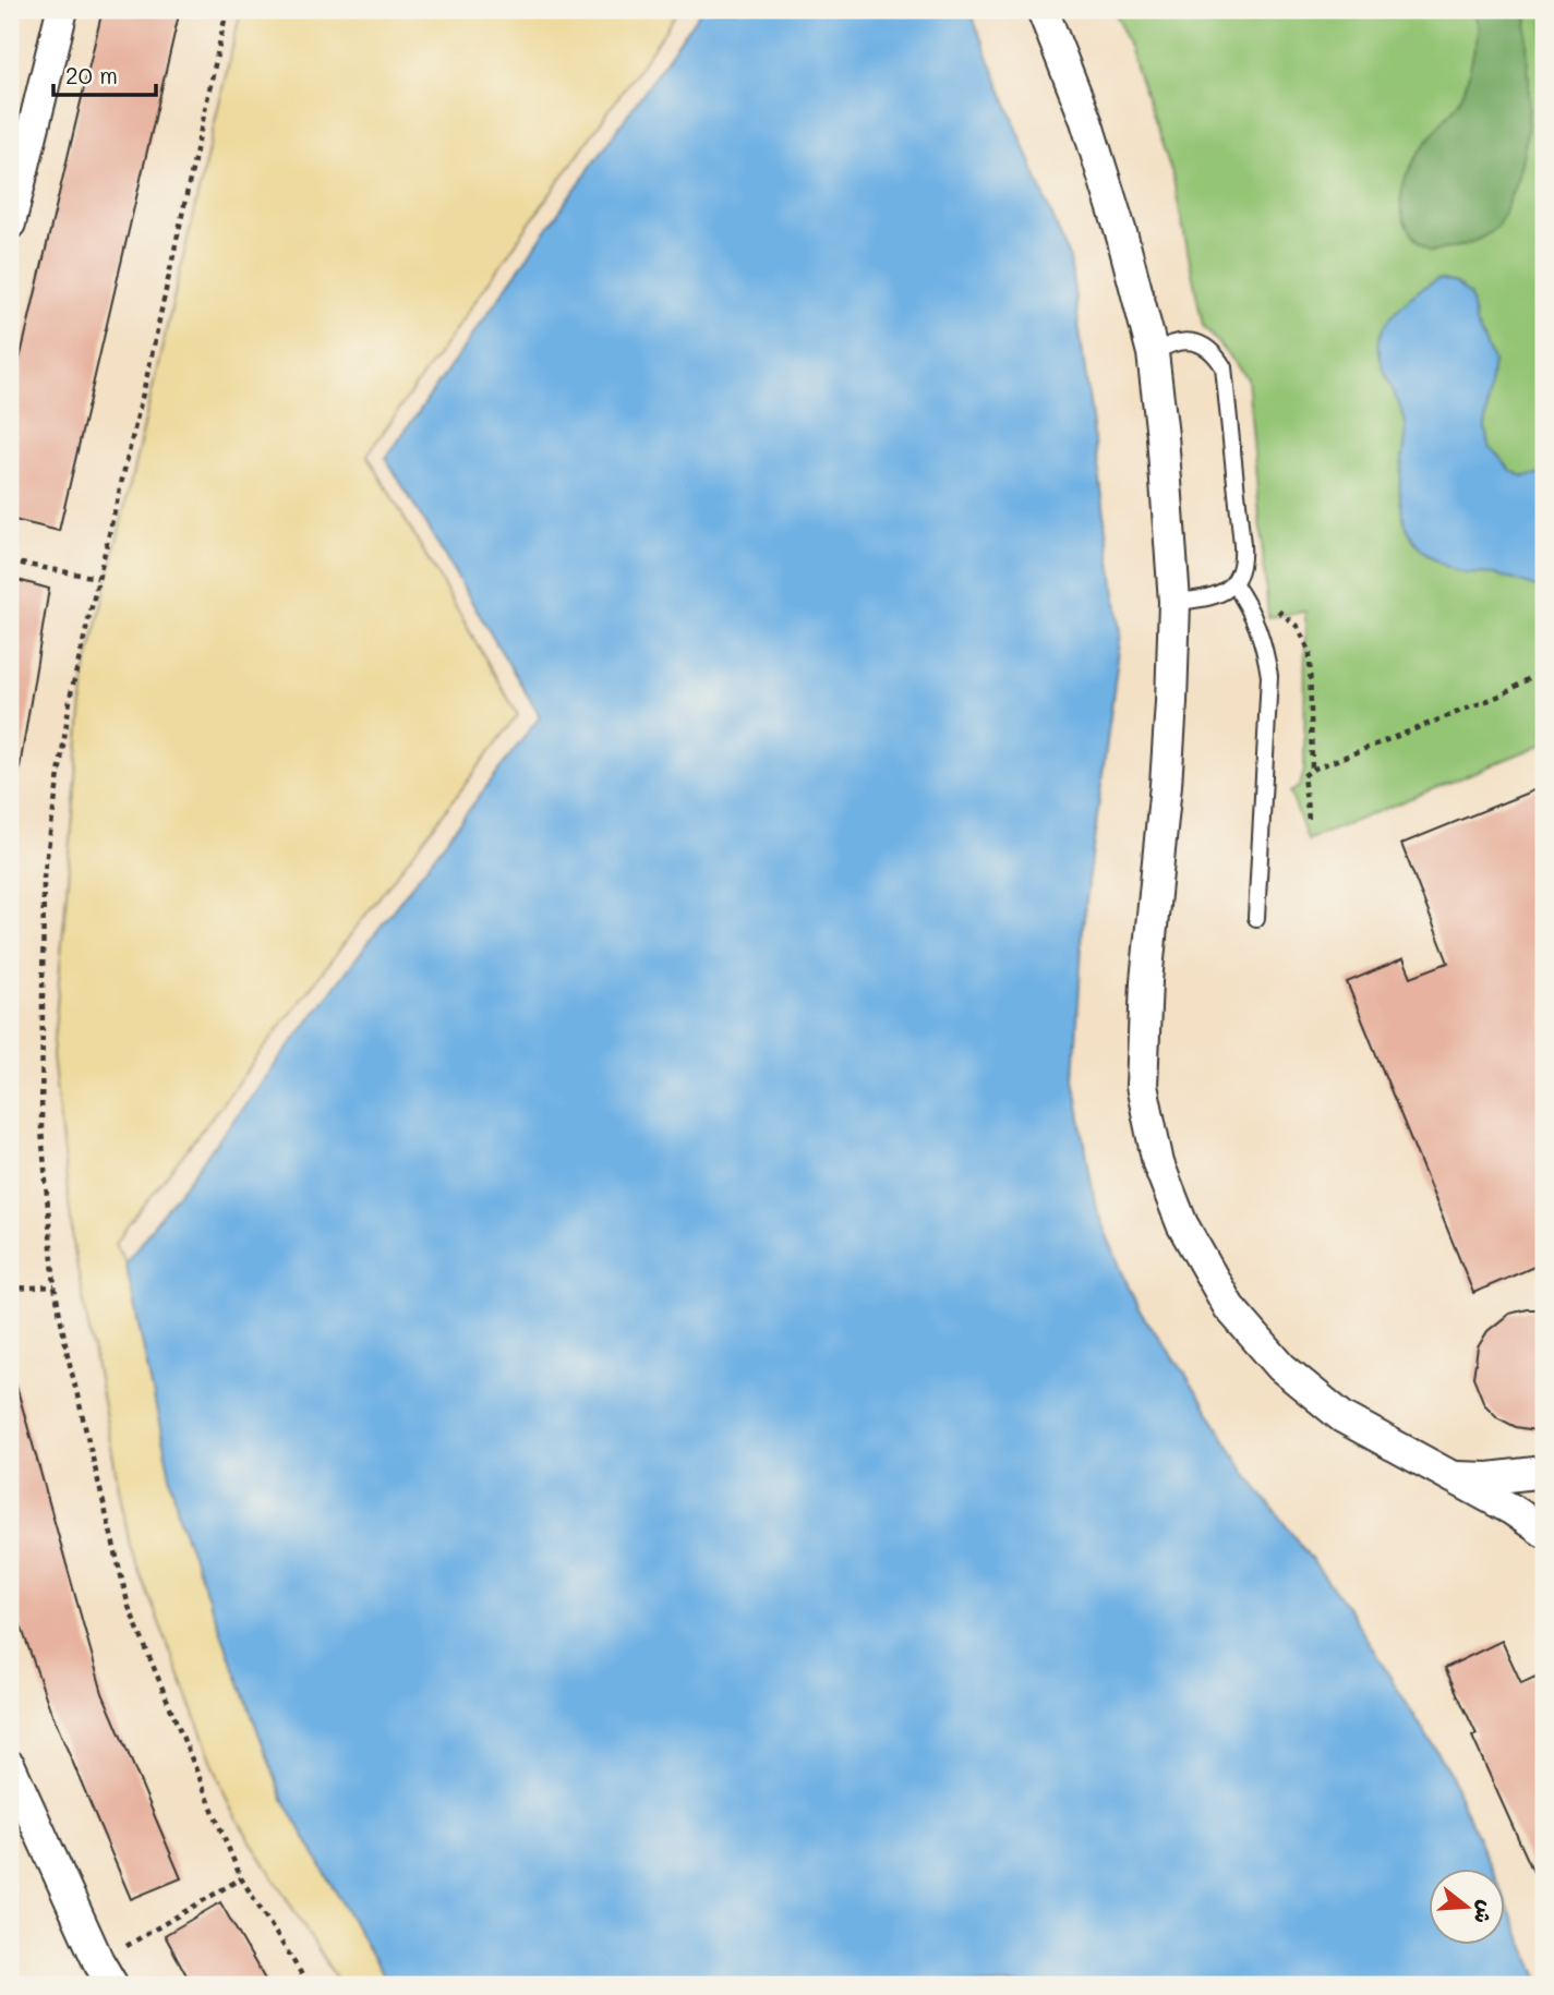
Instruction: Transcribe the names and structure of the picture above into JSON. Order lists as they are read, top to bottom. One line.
{"scale_bar":"20 m","north":"right"}
